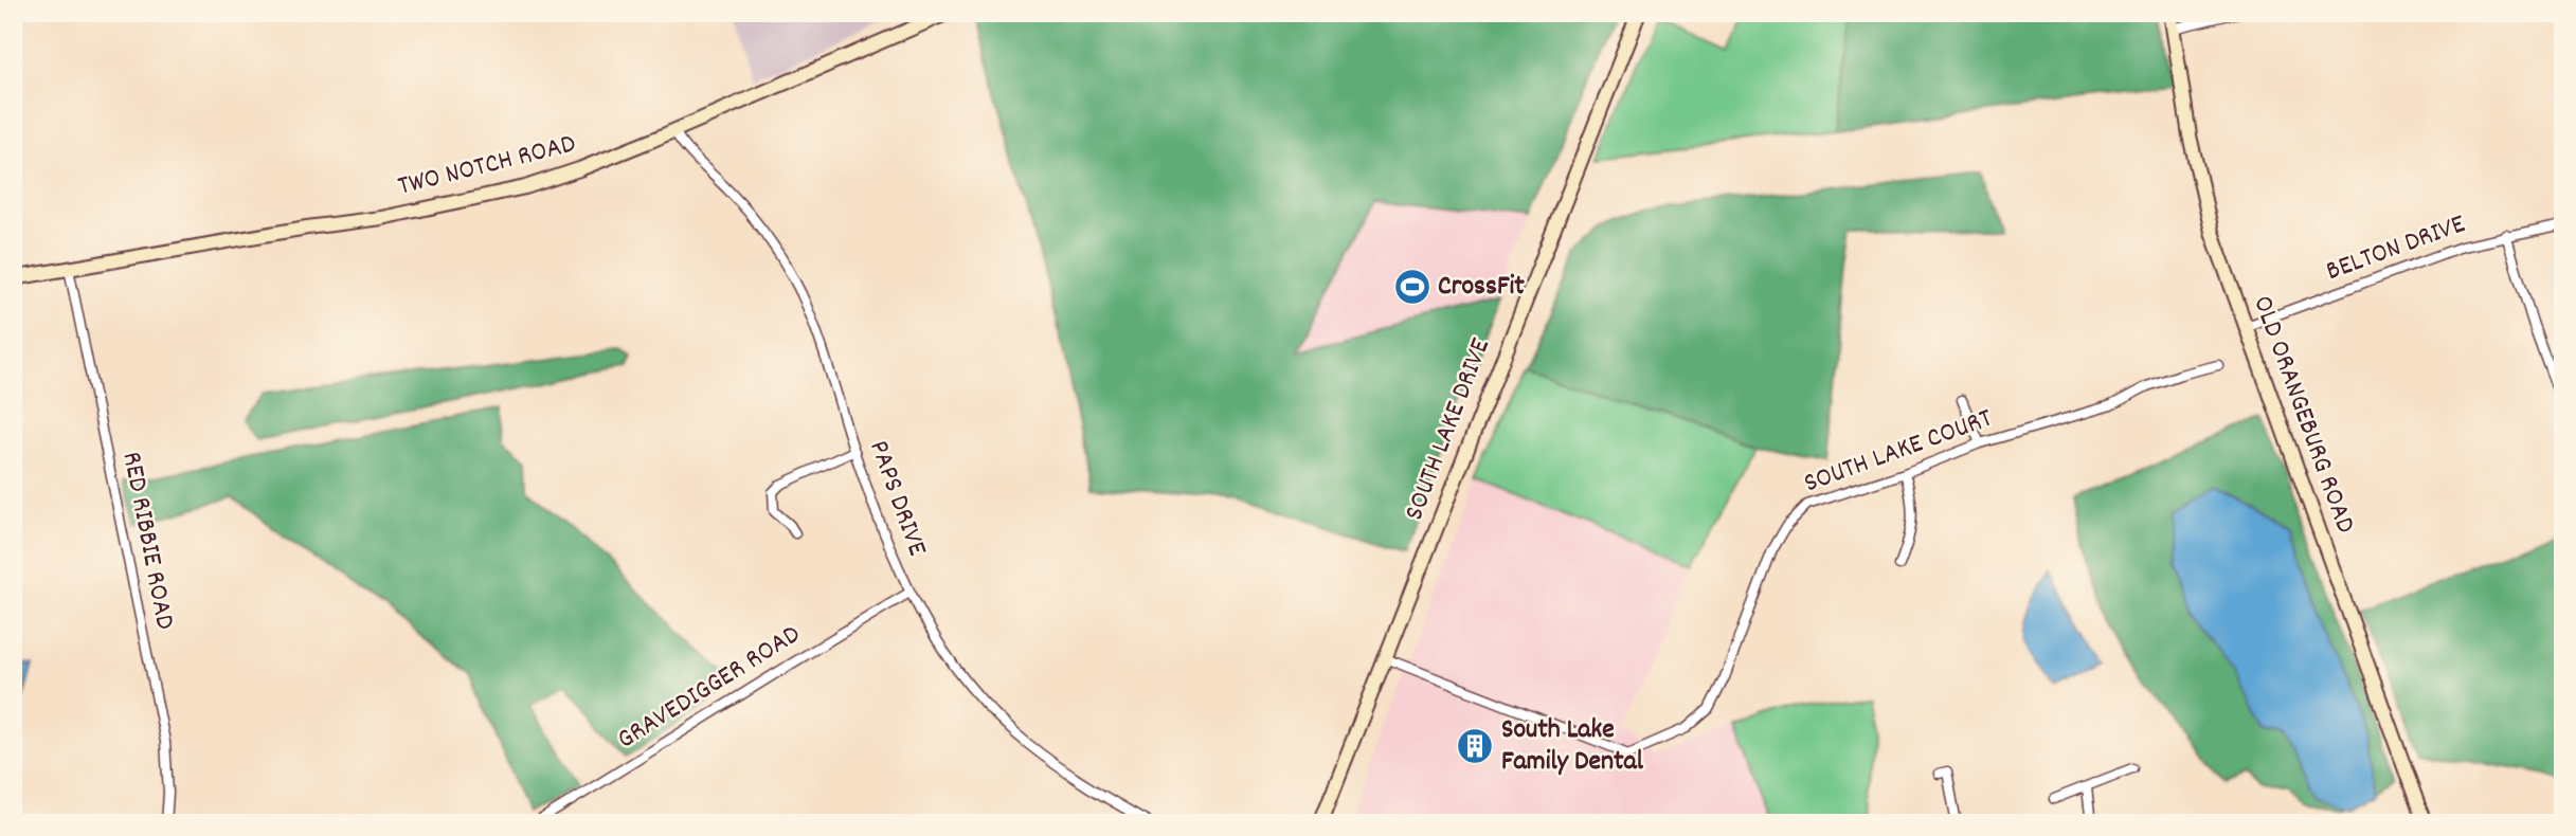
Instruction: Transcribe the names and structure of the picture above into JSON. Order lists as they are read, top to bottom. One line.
{"streets":{"street":["TWO NOTCH ROAD","BELTON DRIVE","OLD ORANGEBURG ROAD","SOUTH LAKE DRIVE","SOUTH LAKE COURT","PAPS DRIVE","RED RIBBIE ROAD","GRAVEDIGGER ROAD"]},"crossings":[["TWO NOTCH ROAD","PAPS DRIVE"],["TWO NOTCH ROAD","RED RIBBIE ROAD"],["BELTON DRIVE","OLD ORANGEBURG ROAD"],["SOUTH LAKE DRIVE","SOUTH LAKE COURT"],["PAPS DRIVE","GRAVEDIGGER ROAD"]],"places":{"sports":["CrossFit"],"building":["South Lake Family Dental"]}}
